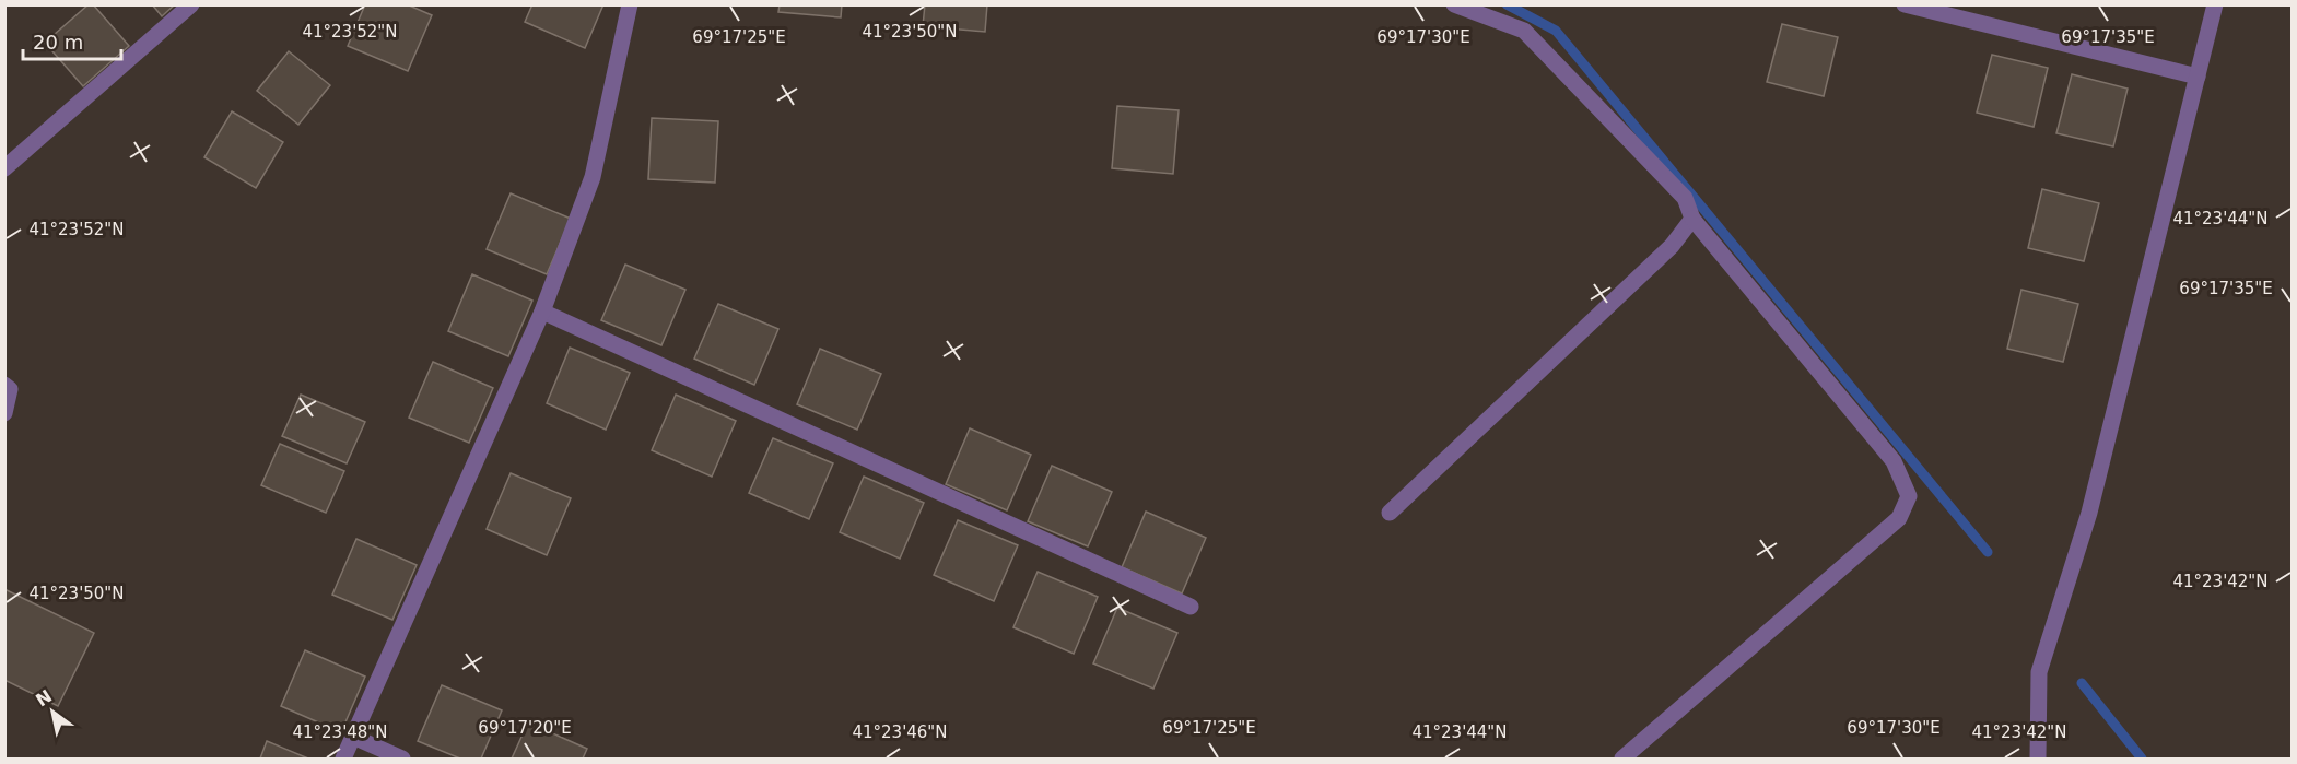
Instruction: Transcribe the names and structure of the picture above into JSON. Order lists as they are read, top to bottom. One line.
{"scale_bar":"20 m","north":"top left","coordinates":["41°23'52\"N","41°23'50\"N","69°17'25\"E","69°17'30\"E","69°17'35\"E","41°23'44\"N","41°23'42\"N","69°17'20\"E","41°23'48\"N","41°23'46\"N"]}
